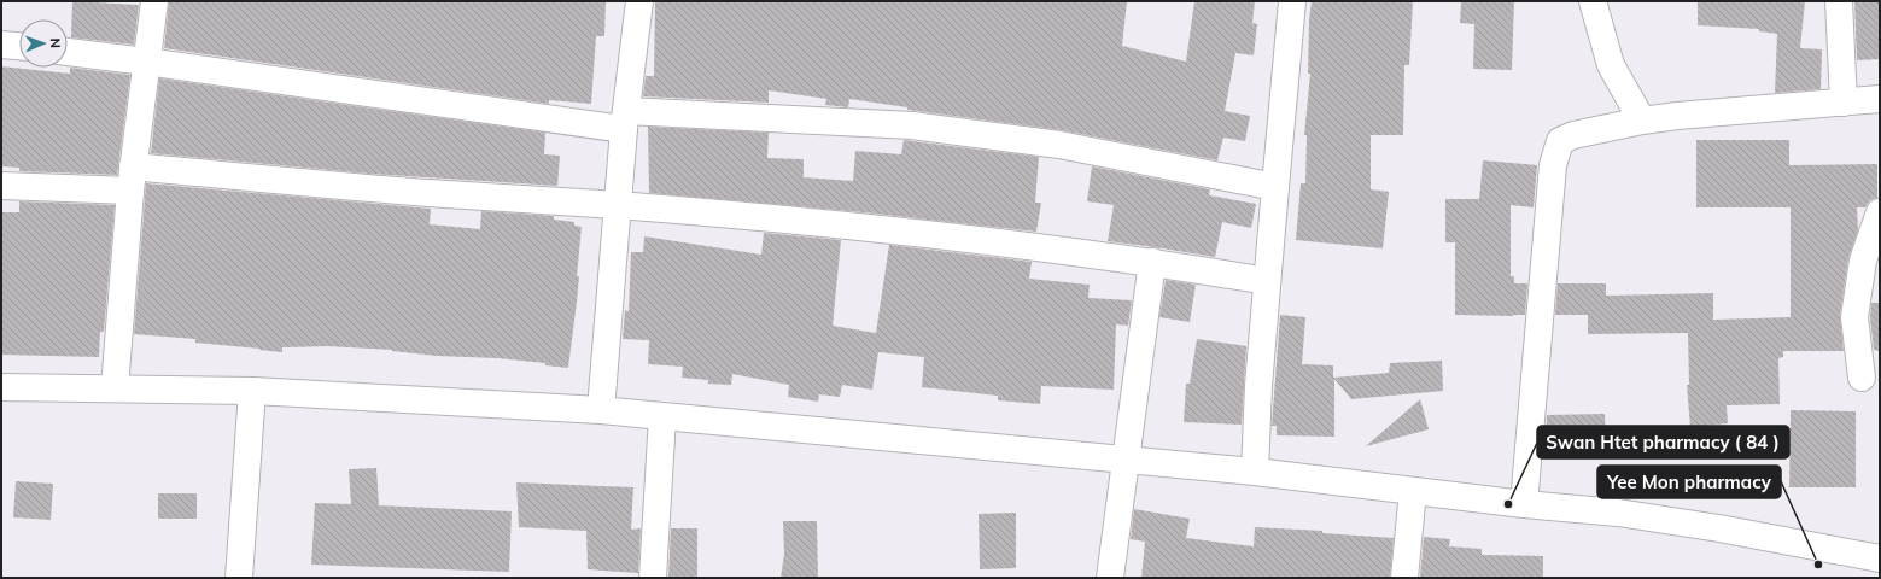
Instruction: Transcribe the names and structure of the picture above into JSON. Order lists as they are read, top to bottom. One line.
{"places":["Swan Htet pharmacy ( 84 )","Yee Mon pharmacy"],"north":"right"}
